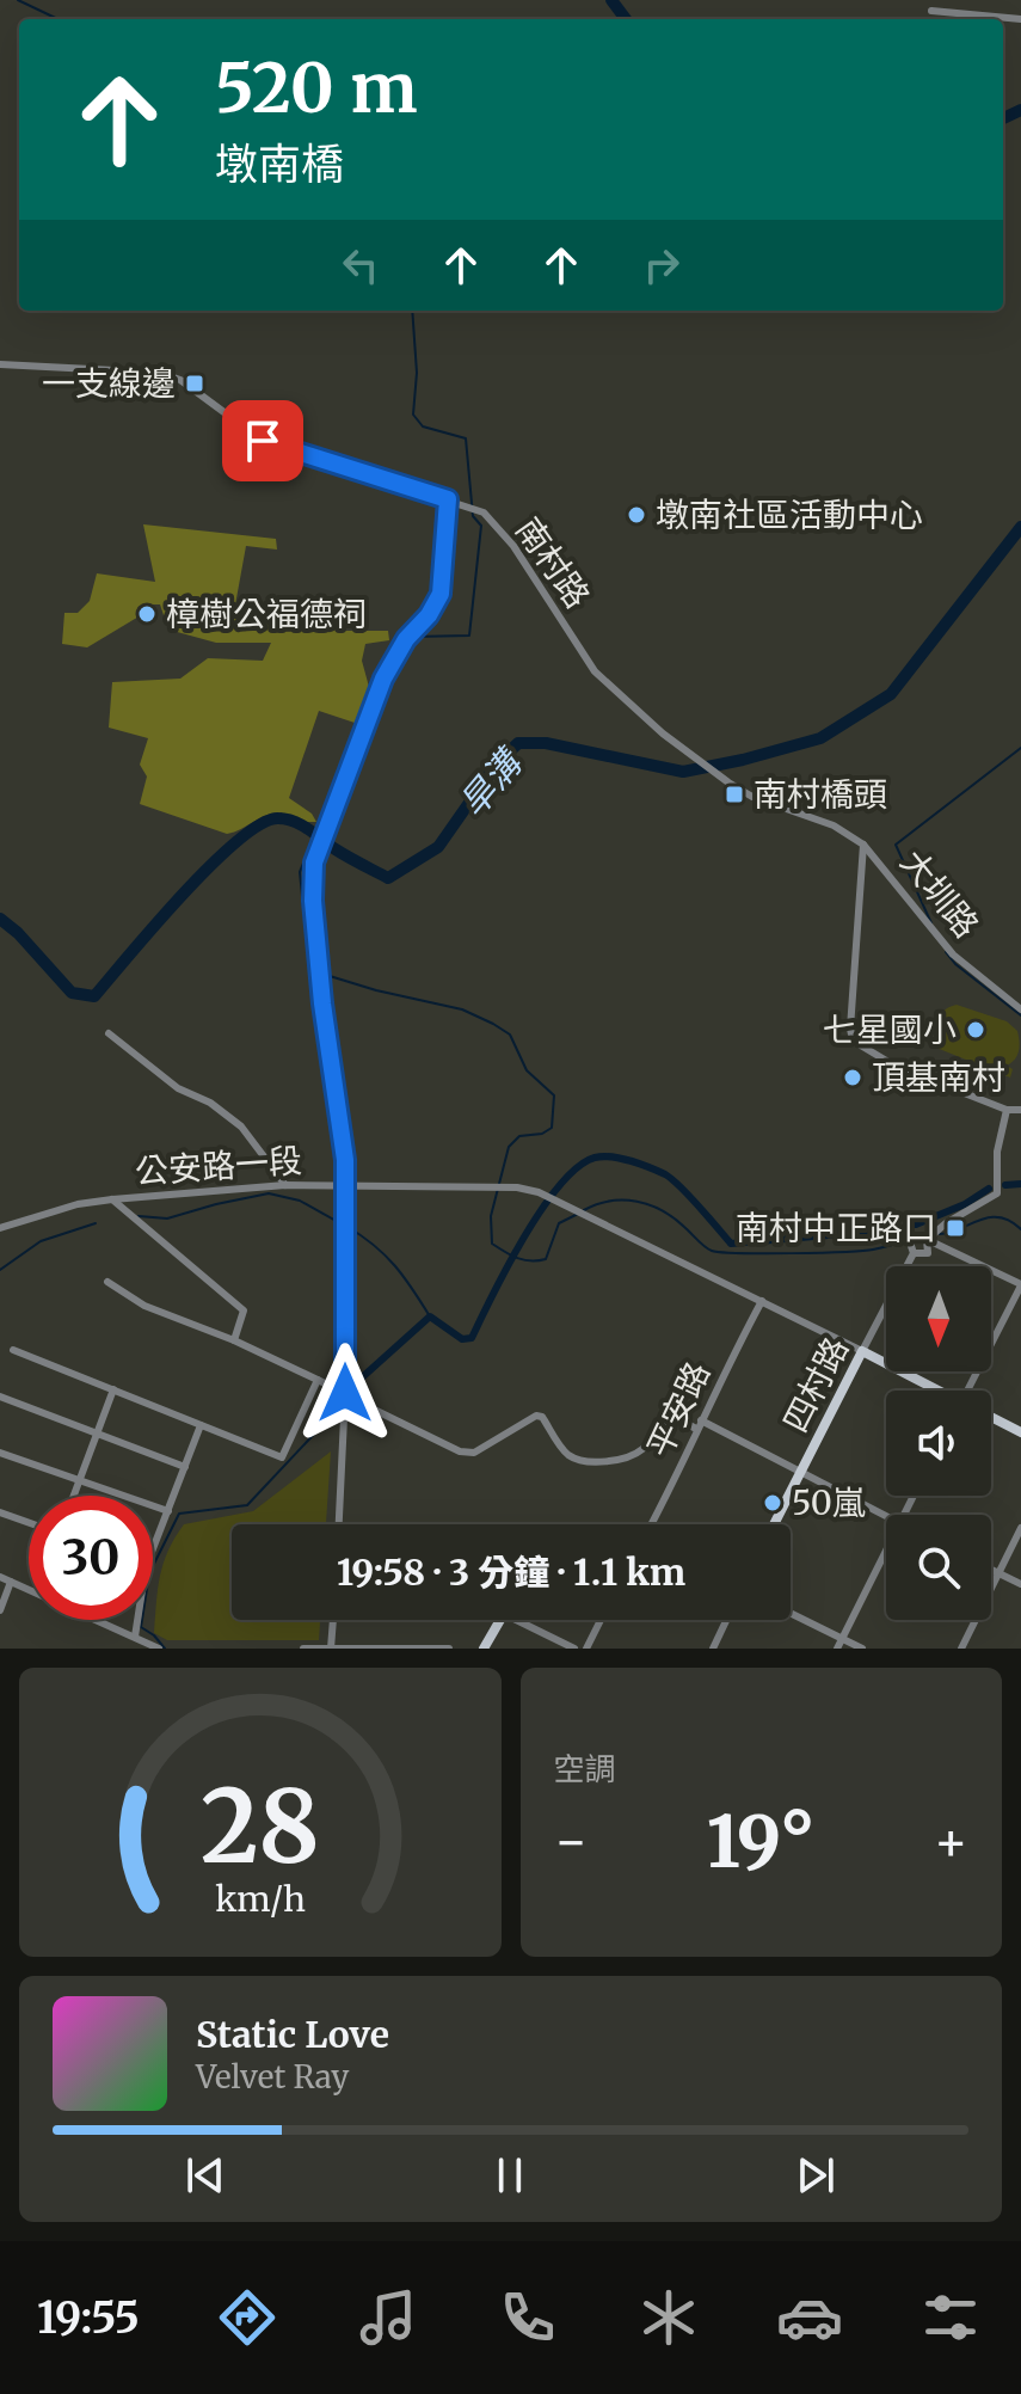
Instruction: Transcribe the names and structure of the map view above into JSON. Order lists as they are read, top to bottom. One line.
{"streets":{"main road":["四村路"],"street":["南村路","大圳路","公安路一段","平安路"]},"crossings":[["南村路","大圳路"],["公安路一段","四村路"],["公安路一段","平安路"]],"water":["旱溝"],"places":{"transit":["一支線邊","南村橋頭","南村中正路口"],"other":["墩南社區活動中心","樟樹公福德祠","七星國小","頂基南村","50嵐"]},"north":"bottom","page":{"turn":["520 m","墩南橋"],"limit":"30","trip":"19:58 · 3 分鐘 · 1.1 km","tile":"空調","heat":["−","19°","+"],"song":["Static Love","Velvet Ray"],"tabs":"19:55","gauge":["28","km/h"]}}
